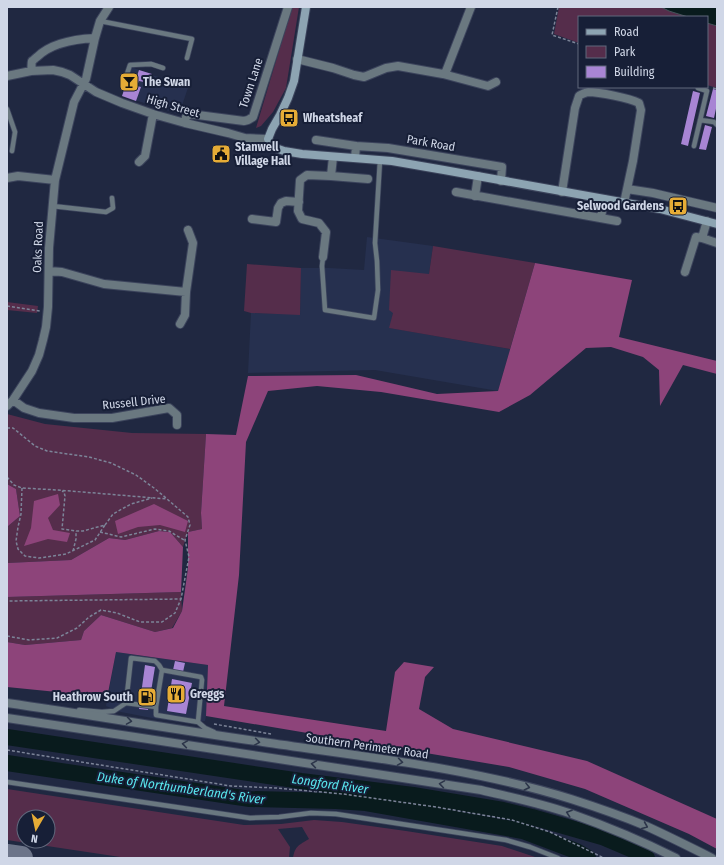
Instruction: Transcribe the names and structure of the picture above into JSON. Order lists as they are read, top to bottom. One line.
{"streets":{"main road":["Park Road"],"street":["Town Lane","High Street","Oaks Road","Russell Drive","Southern Perimeter Road"]},"crossings":[["Town Lane","High Street"],["High Street","Park Road"],["High Street","Oaks Road"],["Oaks Road","Russell Drive"]],"water":["Longford River","Duke of Northumberland's River"],"places":{"bar":["The Swan"],"bus stop":["Wheatsheaf","Selwood Gardens"],"public building":["Stanwell Village Hall"],"restaurant":["Greggs"],"fuel station":["Heathrow South"]},"legend":["Road","Park","Building"],"north":"bottom"}
